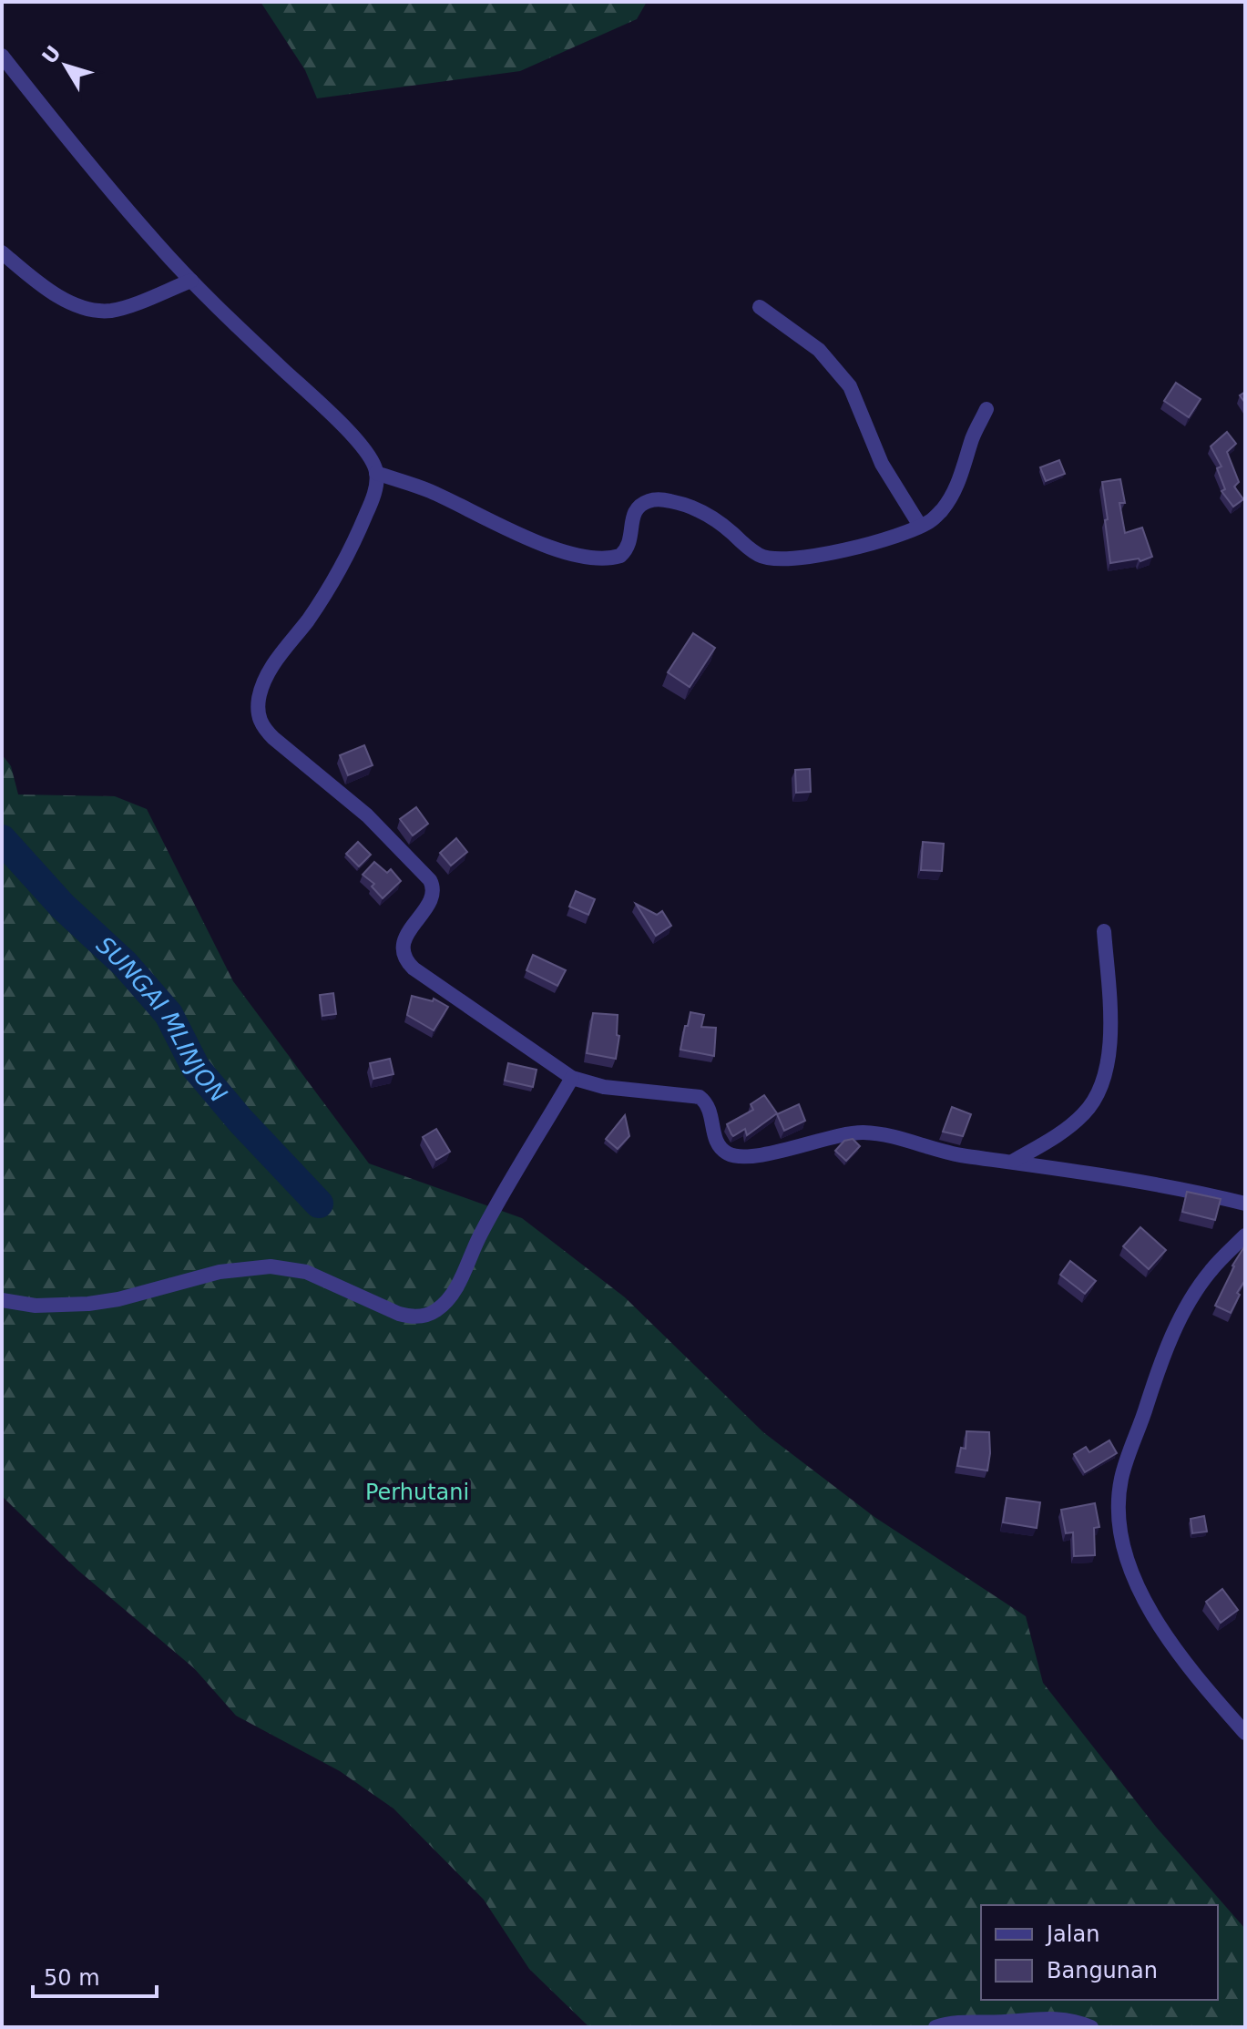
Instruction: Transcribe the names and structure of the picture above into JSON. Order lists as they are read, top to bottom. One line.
{"water":["SUNGAI MLINJON"],"parks":["Perhutani"],"legend":["Jalan","Bangunan"],"scale_bar":"50 m","north":"top left"}
